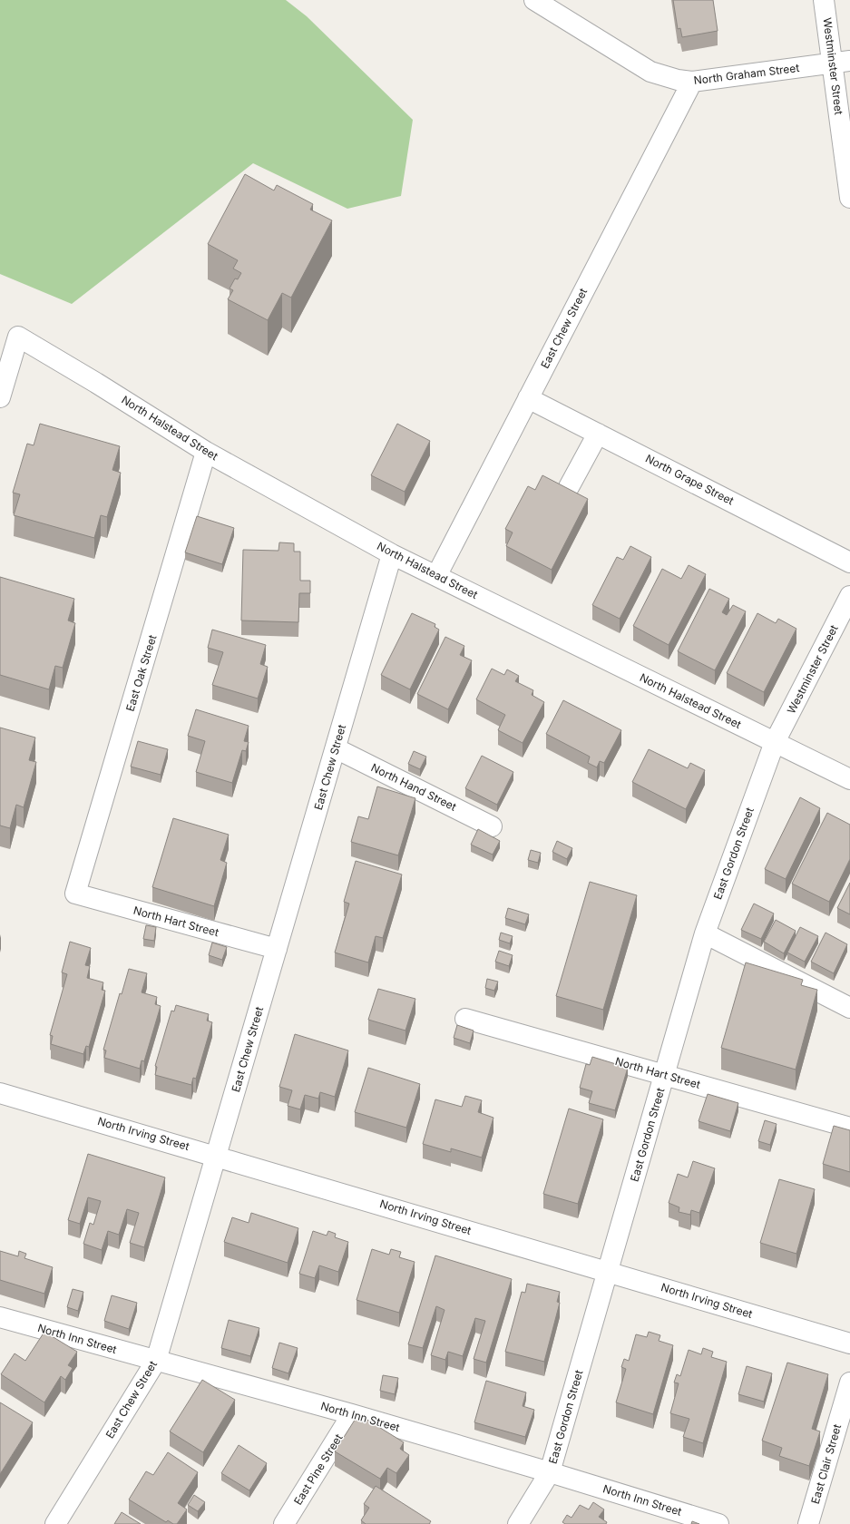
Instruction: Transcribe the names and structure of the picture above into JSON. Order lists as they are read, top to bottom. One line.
{"streets":{"street":["Westminster Street","North Graham Street","East Chew Street","North Halstead Street","North Grape Street","East Oak Street","North Hand Street","East Gordon Street","North Hart Street","North Irving Street","North Inn Street","East Clair Street","East Pine Street"]},"crossings":[["Westminster Street","North Graham Street"],["Westminster Street","North Halstead Street"],["Westminster Street","East Gordon Street"],["North Graham Street","East Chew Street"],["East Chew Street","North Halstead Street"],["East Chew Street","North Grape Street"],["East Chew Street","North Hand Street"],["East Chew Street","North Hart Street"],["East Chew Street","North Irving Street"],["East Chew Street","North Inn Street"],["North Halstead Street","East Oak Street"],["North Halstead Street","East Gordon Street"],["East Oak Street","North Hart Street"],["East Gordon Street","North Hart Street"],["East Gordon Street","North Irving Street"],["East Gordon Street","North Inn Street"],["North Inn Street","East Pine Street"]]}
